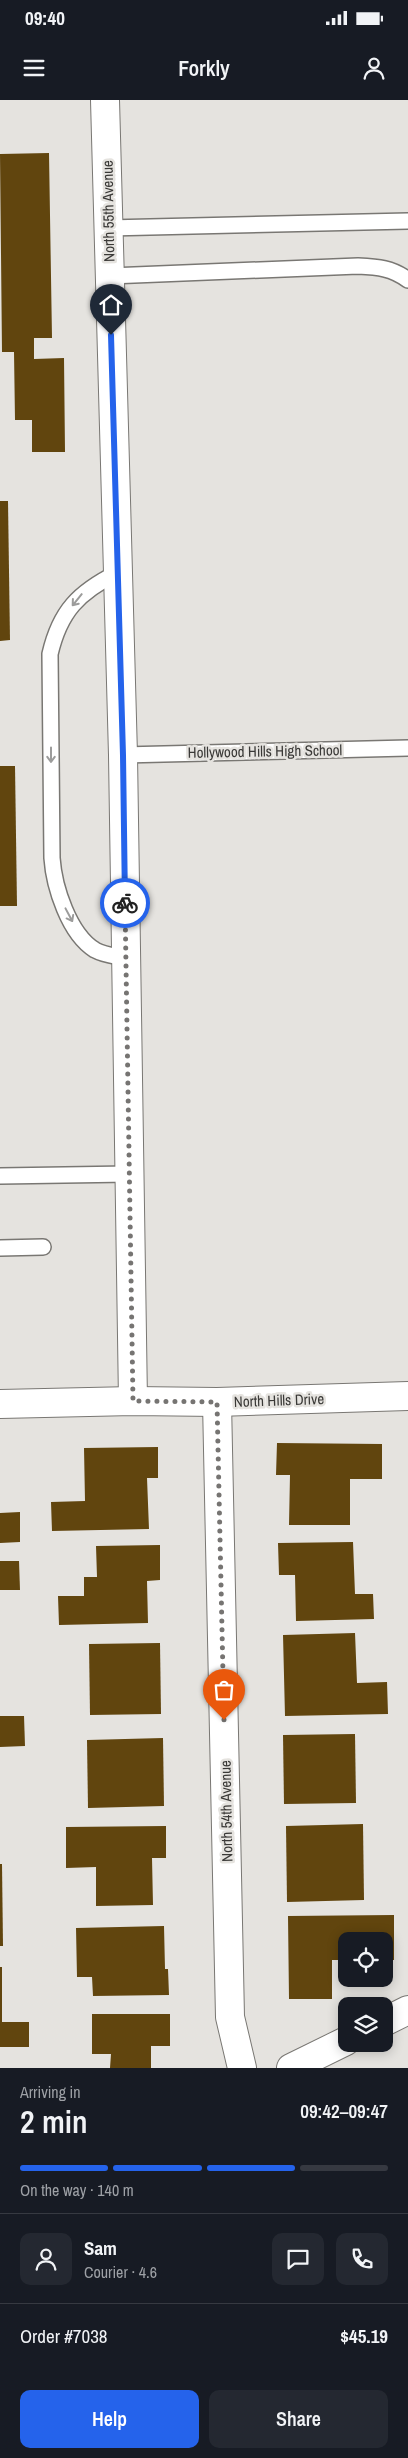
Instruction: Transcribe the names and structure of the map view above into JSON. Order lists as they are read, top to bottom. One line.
{"streets":{"street":["North 55th Avenue","North Hills Drive","North 54th Avenue"],"lane":["Hollywood Hills High School"]},"crossings":[["North 55th Avenue","Hollywood Hills High School"],["North 55th Avenue","North Hills Drive"],["North Hills Drive","North 54th Avenue"]],"page":{"status":"09:40","header":"Forkly","heading":["2 min","Arriving in","09:42–09:47"],"panel":["Sam","Courier · 4.6","Order #7038","$45.19"],"bar":"On the way · 140 m","buttons":["Help","Share"]}}
